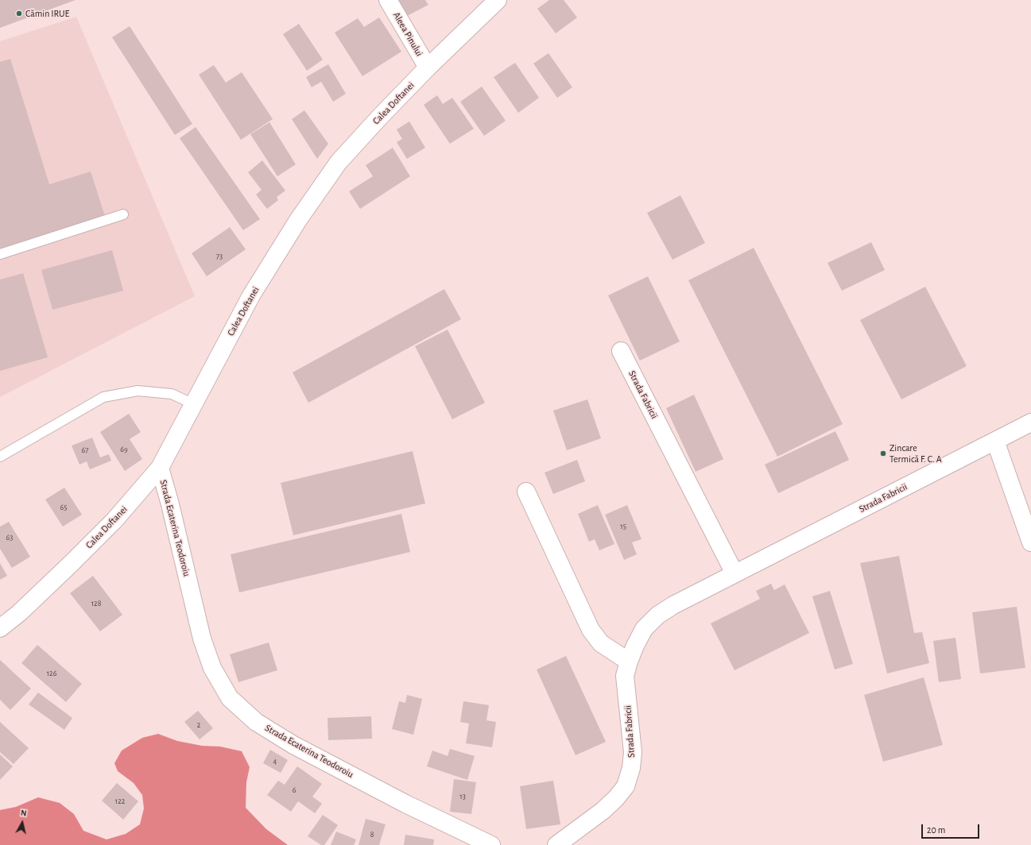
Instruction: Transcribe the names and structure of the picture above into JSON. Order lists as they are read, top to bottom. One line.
{"streets":{"main road":["Aleea Pinului","Calea Doftanei","Strada Fabricii","Strada Ecaterina Teodoroiu"]},"crossings":[["Aleea Pinului","Calea Doftanei"],["Calea Doftanei","Strada Ecaterina Teodoroiu"]],"places":["Cămin IRUE","Zincare Termică F. C. A"],"house_numbers":["73","69","67","65","15","63","128","126","2","4","6","13","122","8"],"scale_bar":"20 m","north":"top"}
